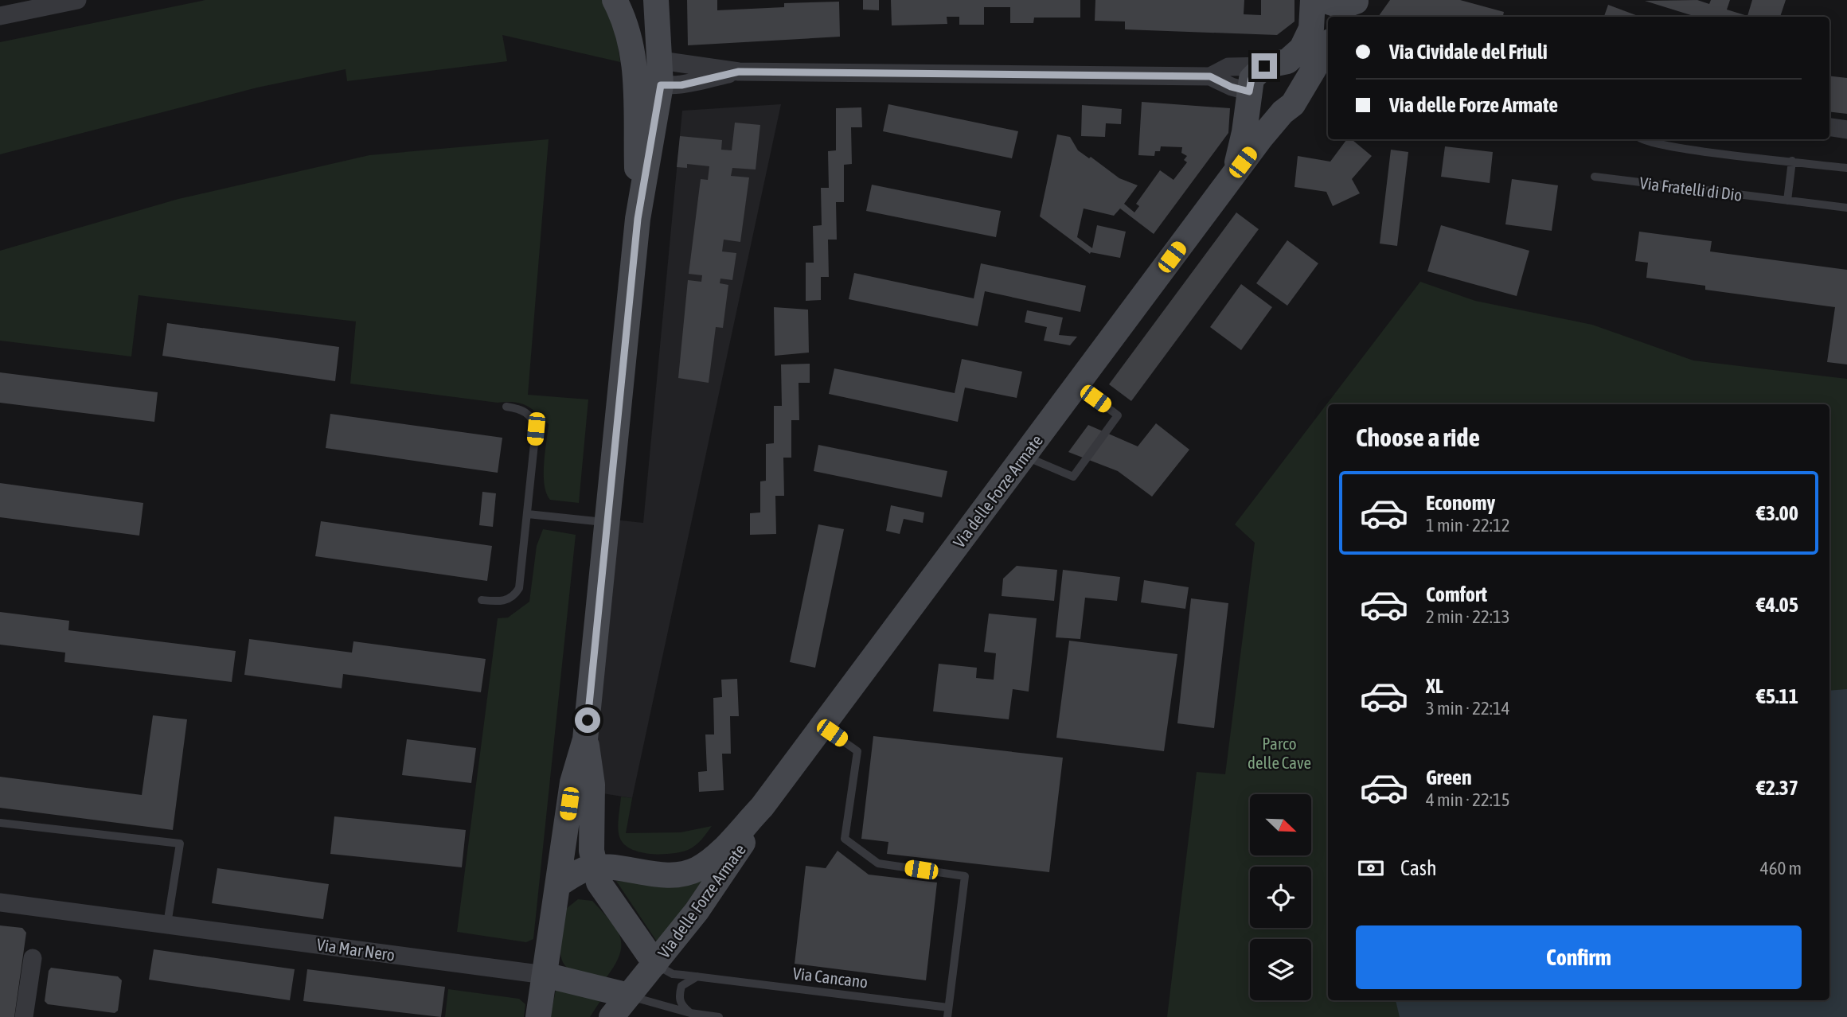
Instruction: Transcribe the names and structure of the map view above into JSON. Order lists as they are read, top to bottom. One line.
{"streets":{"street":["Via delle Forze Armate","Via Mar Nero"],"lane":["Via Fratelli di Dio","Via Cancano"]},"crossings":[["Via delle Forze Armate","Via Cancano"]],"parks":["Parco delle Cave"],"north":"bottom right","page":{"banner":["Via Cividale del Friuli","Via delle Forze Armate"],"heading":"Choose a ride","list":[{"name":"Economy","note":"1 min · 22:12","value":"€3.00"},{"name":"Comfort","note":"2 min · 22:13","value":"€4.05"},{"name":"XL","note":"3 min · 22:14","value":"€5.11"},{"name":"Green","note":"4 min · 22:15","value":"€2.37"}],"pay":["Cash","460 m"],"buttons":"Confirm"}}
